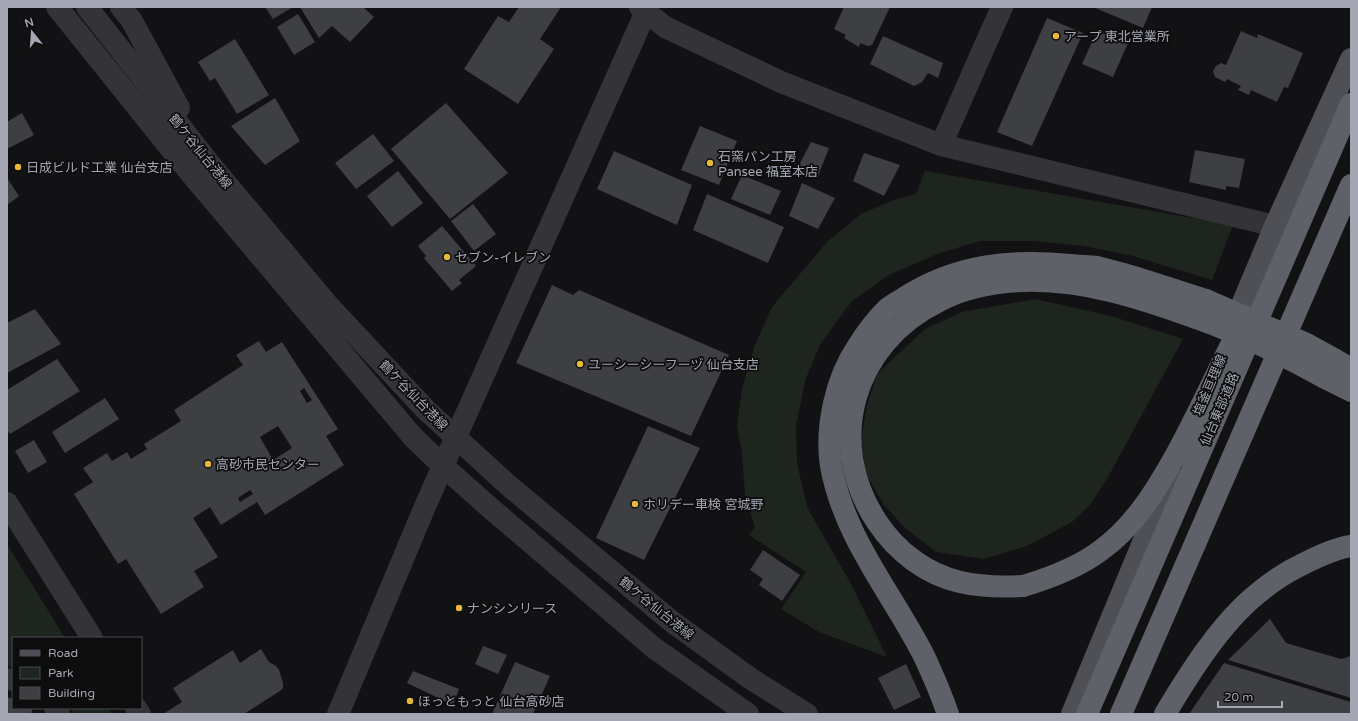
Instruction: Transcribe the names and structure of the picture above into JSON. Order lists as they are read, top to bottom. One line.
{"streets":{"highway":["仙台東部道路"],"main road":["塩釜亘理線"],"street":["鶴ケ谷仙台港線"]},"places":["アープ 東北営業所","石窯パン工房 Pansee 福室本店","日成ビルド工業 仙台支店","セブン-イレブン","ユーシーシーフーヅ 仙台支店","高砂市民センター","ホリデー車検 宮城野","ナンシンリース","ほっともっと 仙台高砂店"],"legend":["Road","Park","Building"],"scale_bar":"20 m","north":"top"}
